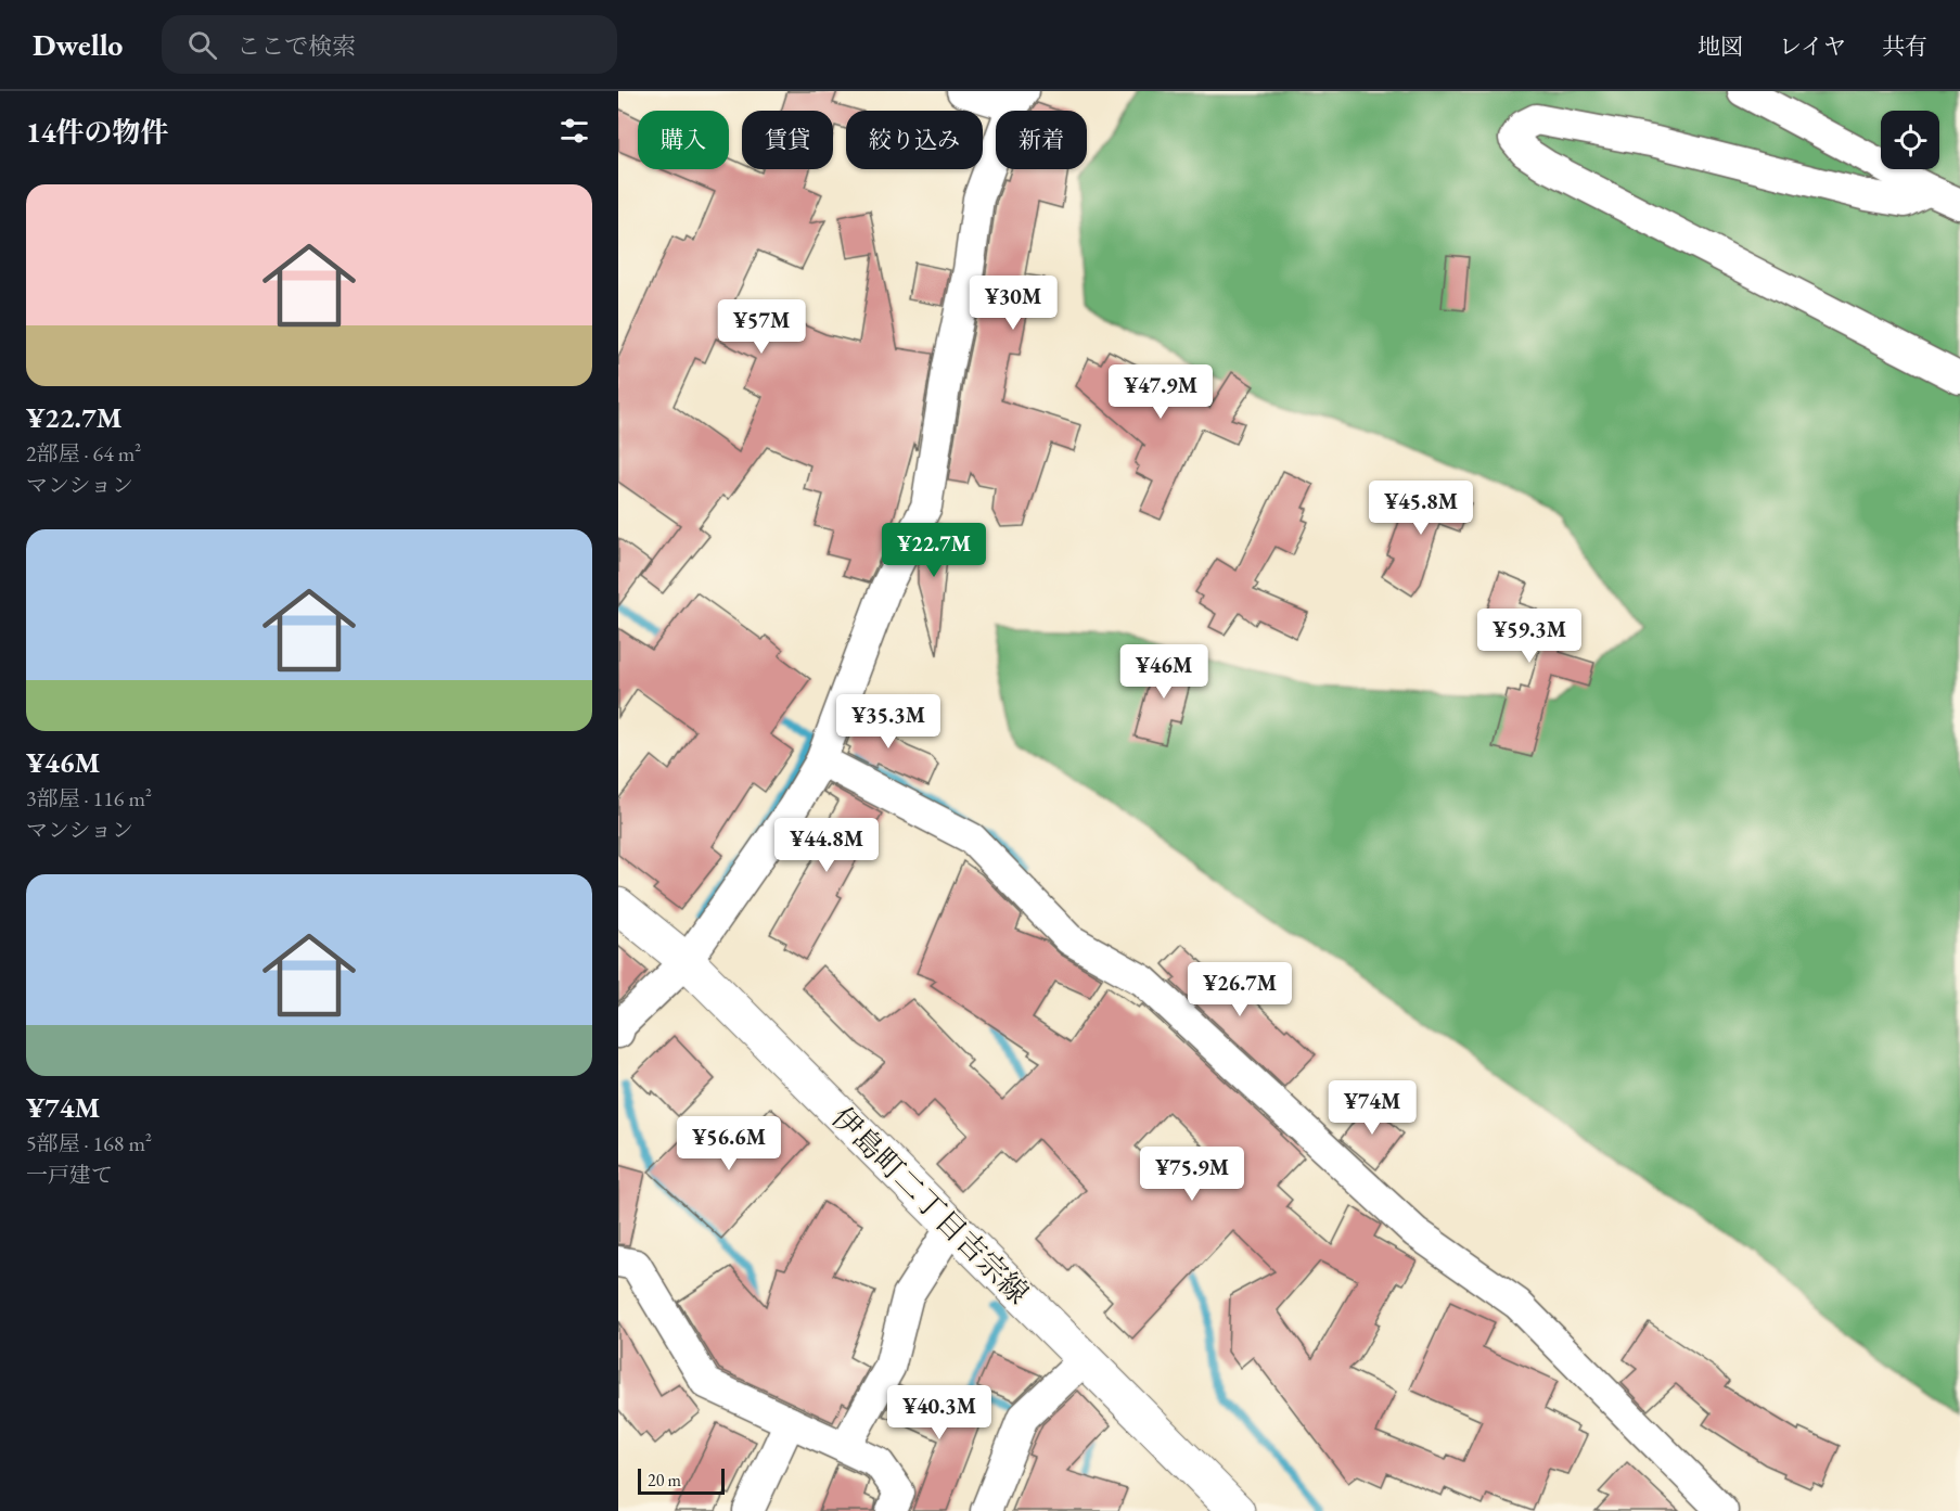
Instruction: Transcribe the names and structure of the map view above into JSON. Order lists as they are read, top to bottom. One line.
{"streets":{"street":["伊島町二丁目吉宗線"]},"scale_bar":"20 m","page":{"header":"Dwello","search":"ここで検索","nav":["地図","レイヤ","共有"],"heading":"14件の物件","chip":["購入","賃貸","絞り込み","新着"],"list":[{"name":"¥22.7M","note":"2部屋 · 64 m² · マンション"},{"name":"¥46M","note":"3部屋 · 116 m² · マンション"},{"name":"¥74M","note":"5部屋 · 168 m² · 一戸建て"}],"price":["¥30M","¥57M","¥47.9M","¥45.8M","¥22.7M","¥59.3M","¥46M","¥35.3M","¥44.8M","¥26.7M","¥74M","¥56.6M","¥75.9M","¥40.3M"],"scale":"20 m"}}
